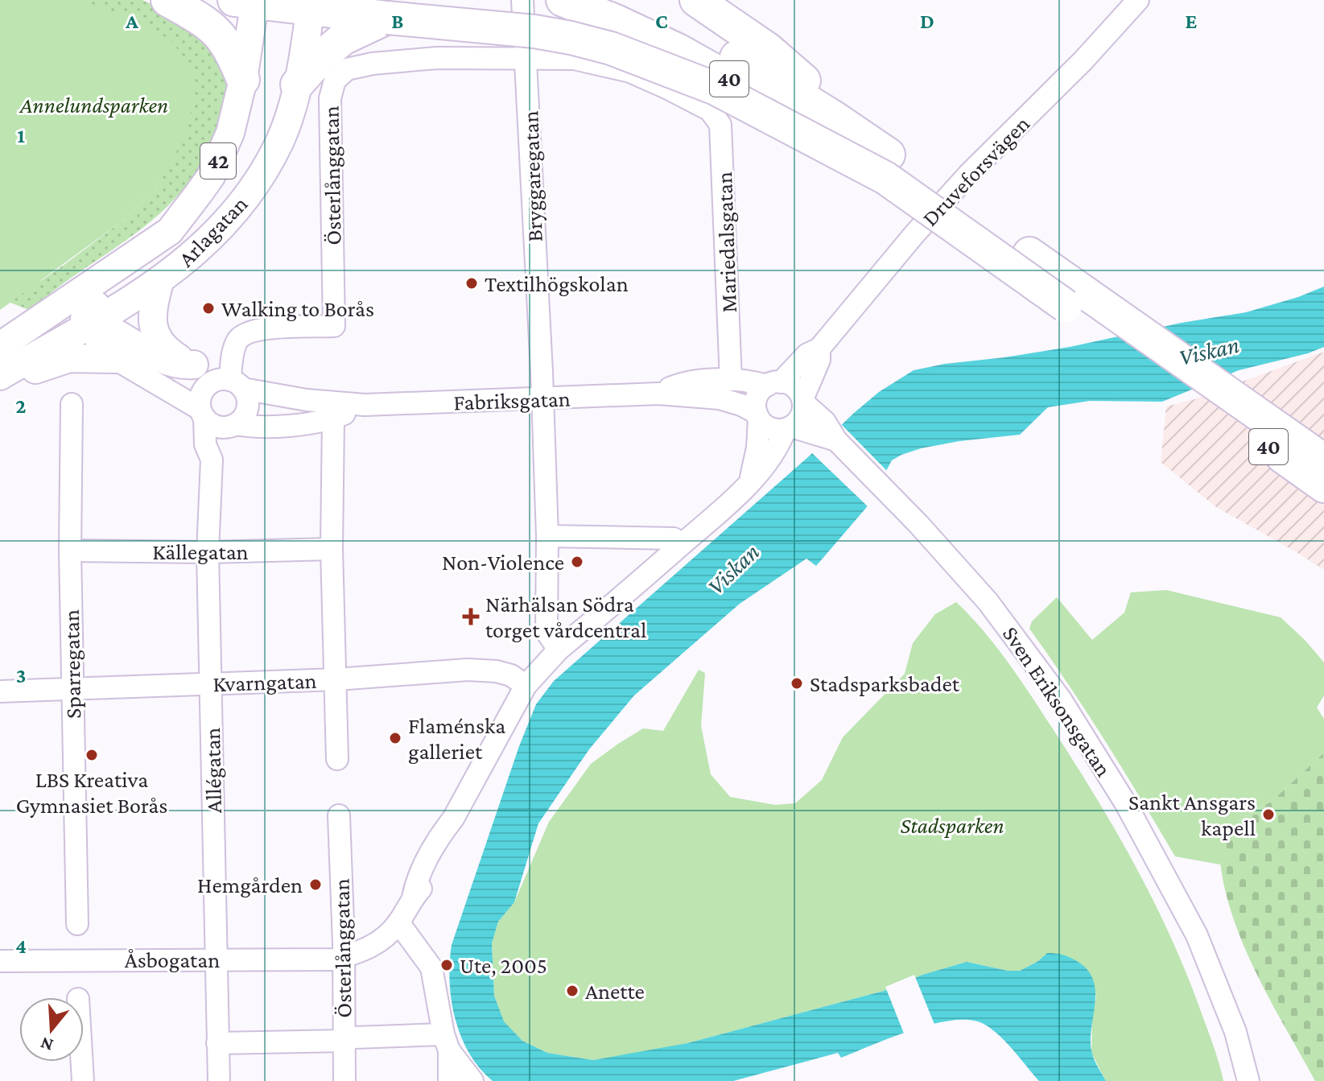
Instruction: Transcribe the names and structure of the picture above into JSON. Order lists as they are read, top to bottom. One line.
{"streets":{"highway":["40"],"main road":["42","Arlagatan"],"street":["Druveforsvägen","Österlånggatan","Bryggaregatan","Mariedalsgatan","Fabriksgatan","Källegatan","Sparregatan","Kvarngatan","Sven Eriksonsgatan","Allégatan","Åsbogatan"]},"crossings":[["Druveforsvägen","Fabriksgatan"],["Druveforsvägen","Åsbogatan"],["Österlånggatan","Bryggaregatan"],["Österlånggatan","Fabriksgatan"],["Österlånggatan","Allégatan"],["Österlånggatan","Åsbogatan"],["Bryggaregatan","Mariedalsgatan"],["Bryggaregatan","Fabriksgatan"],["Bryggaregatan","Åsbogatan"],["Mariedalsgatan","Fabriksgatan"],["Fabriksgatan","Allégatan"],["Fabriksgatan","Åsbogatan"],["Källegatan","Sparregatan"],["Källegatan","Allégatan"],["Sparregatan","Kvarngatan"],["Kvarngatan","Allégatan"],["Kvarngatan","Åsbogatan"],["Allégatan","Åsbogatan"]],"water":["Viskan"],"parks":["Annelundsparken","Stadsparken"],"places":{"other":["Textilhögskolan","Walking to Borås","Non-Violence","Stadsparksbadet","Flaménska galleriet","LBS Kreativa Gymnasiet Borås","Sankt Ansgars kapell","Hemgården","Ute, 2005","Anette"],"health":["Närhälsan Södra torget vårdcentral"]},"north":"bottom","grid":{"columns":["A","B","C","D","E"],"rows":["1","2","3","4"]}}
